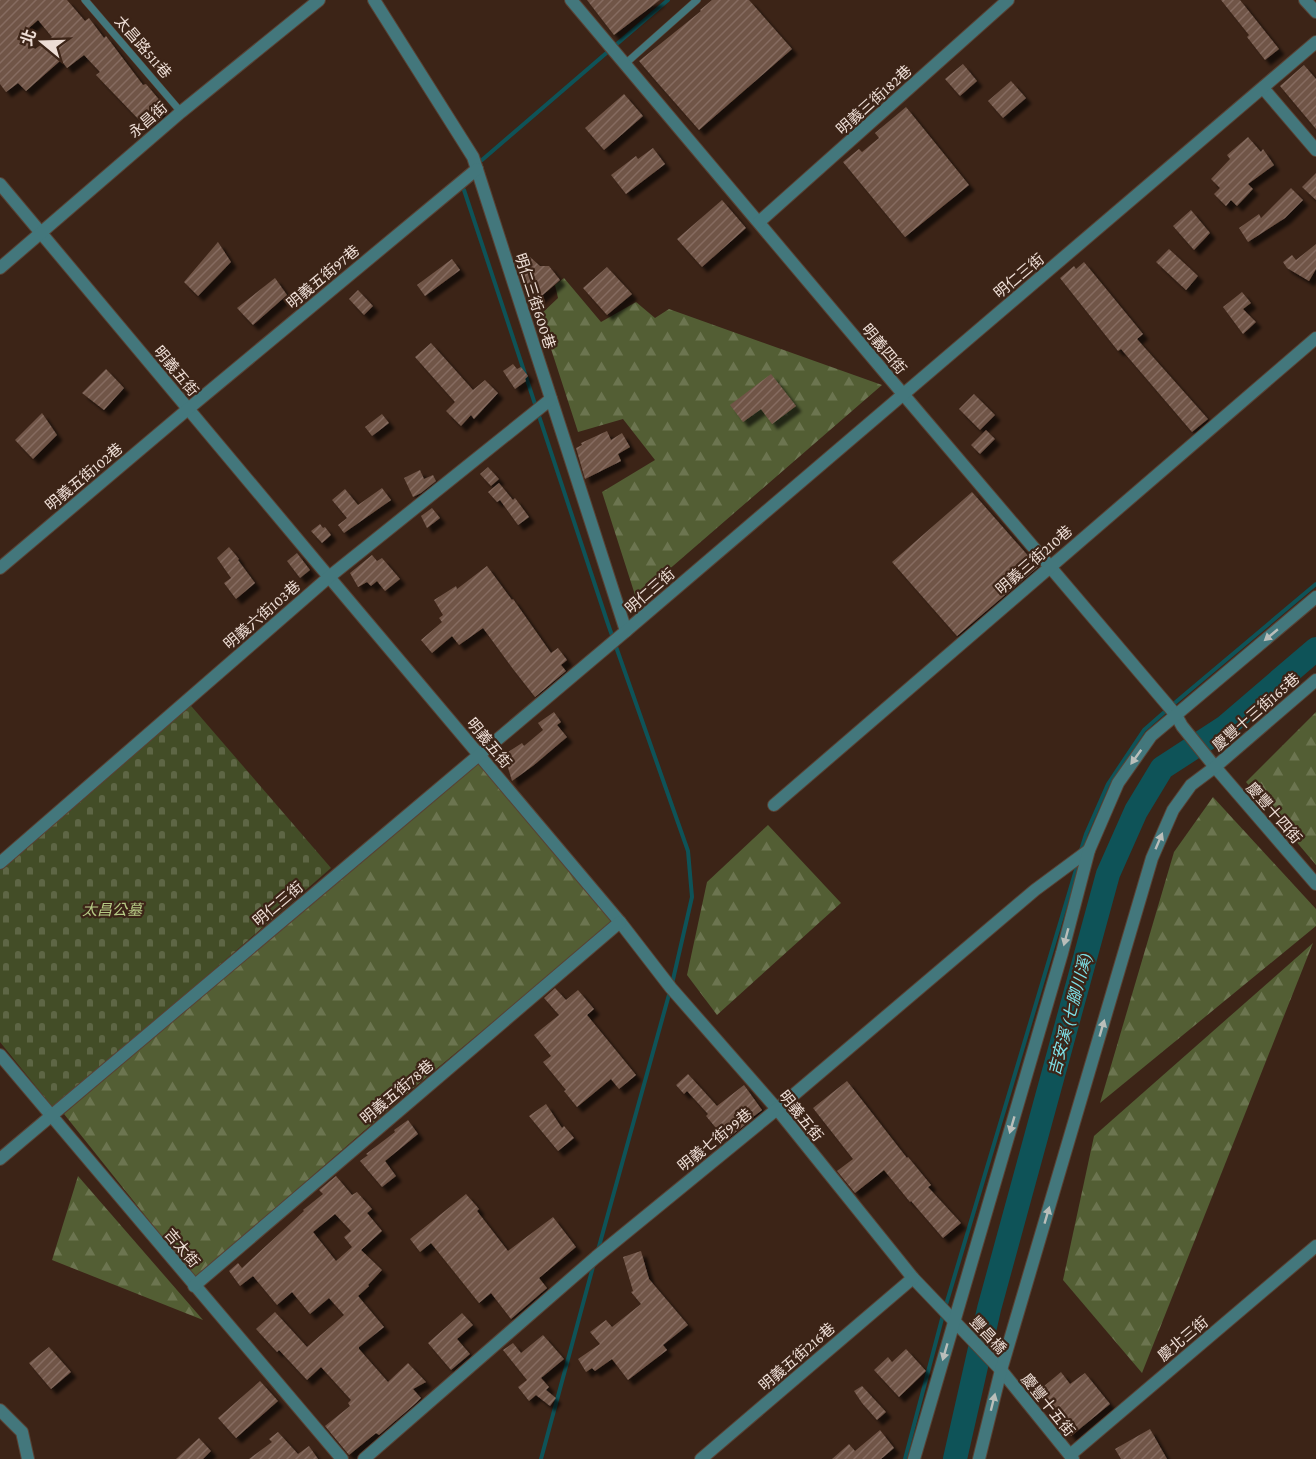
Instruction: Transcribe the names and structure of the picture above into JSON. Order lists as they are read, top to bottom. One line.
{"streets":{"street":["明義三街182巷","永昌街","明仁三街","明義五街97巷","明仁三街600巷","明義四街","明義五街","明義五街102巷","明義三街210巷","明義六街103巷","慶豐十三街165巷","慶豐十四街","明義五街78巷","明義七街99巷","吉太街","豐昌橋","慶北三街","明義五街216巷","慶豐十五街"],"lane":["太昌路511巷"]},"crossings":[["太昌路511巷","永昌街"],["明義三街182巷","明義四街"],["永昌街","明義五街"],["明仁三街","明仁三街600巷"],["明仁三街","明義四街"],["明仁三街","明義五街"],["明仁三街","吉太街"],["明義五街97巷","明仁三街600巷"],["明義五街97巷","明義五街"],["明義五街97巷","明義五街102巷"],["明仁三街600巷","明義六街103巷"],["明義四街","明義三街210巷"],["明義四街","慶豐十四街"],["明義五街","明義五街102巷"],["明義五街","明義六街103巷"],["明義五街","明義五街78巷"],["明義五街","明義七街99巷"],["明義五街","豐昌橋"],["明義五街","明義五街216巷"],["慶豐十三街165巷","慶豐十四街"],["慶豐十三街165巷","豐昌橋"],["慶豐十三街165巷","慶豐十五街"],["明義五街78巷","吉太街"],["豐昌橋","慶豐十五街"],["慶北三街","慶豐十五街"]],"water":["吉安溪 (七腳川溪)"],"parks":["太昌公墓"],"north":"left"}
